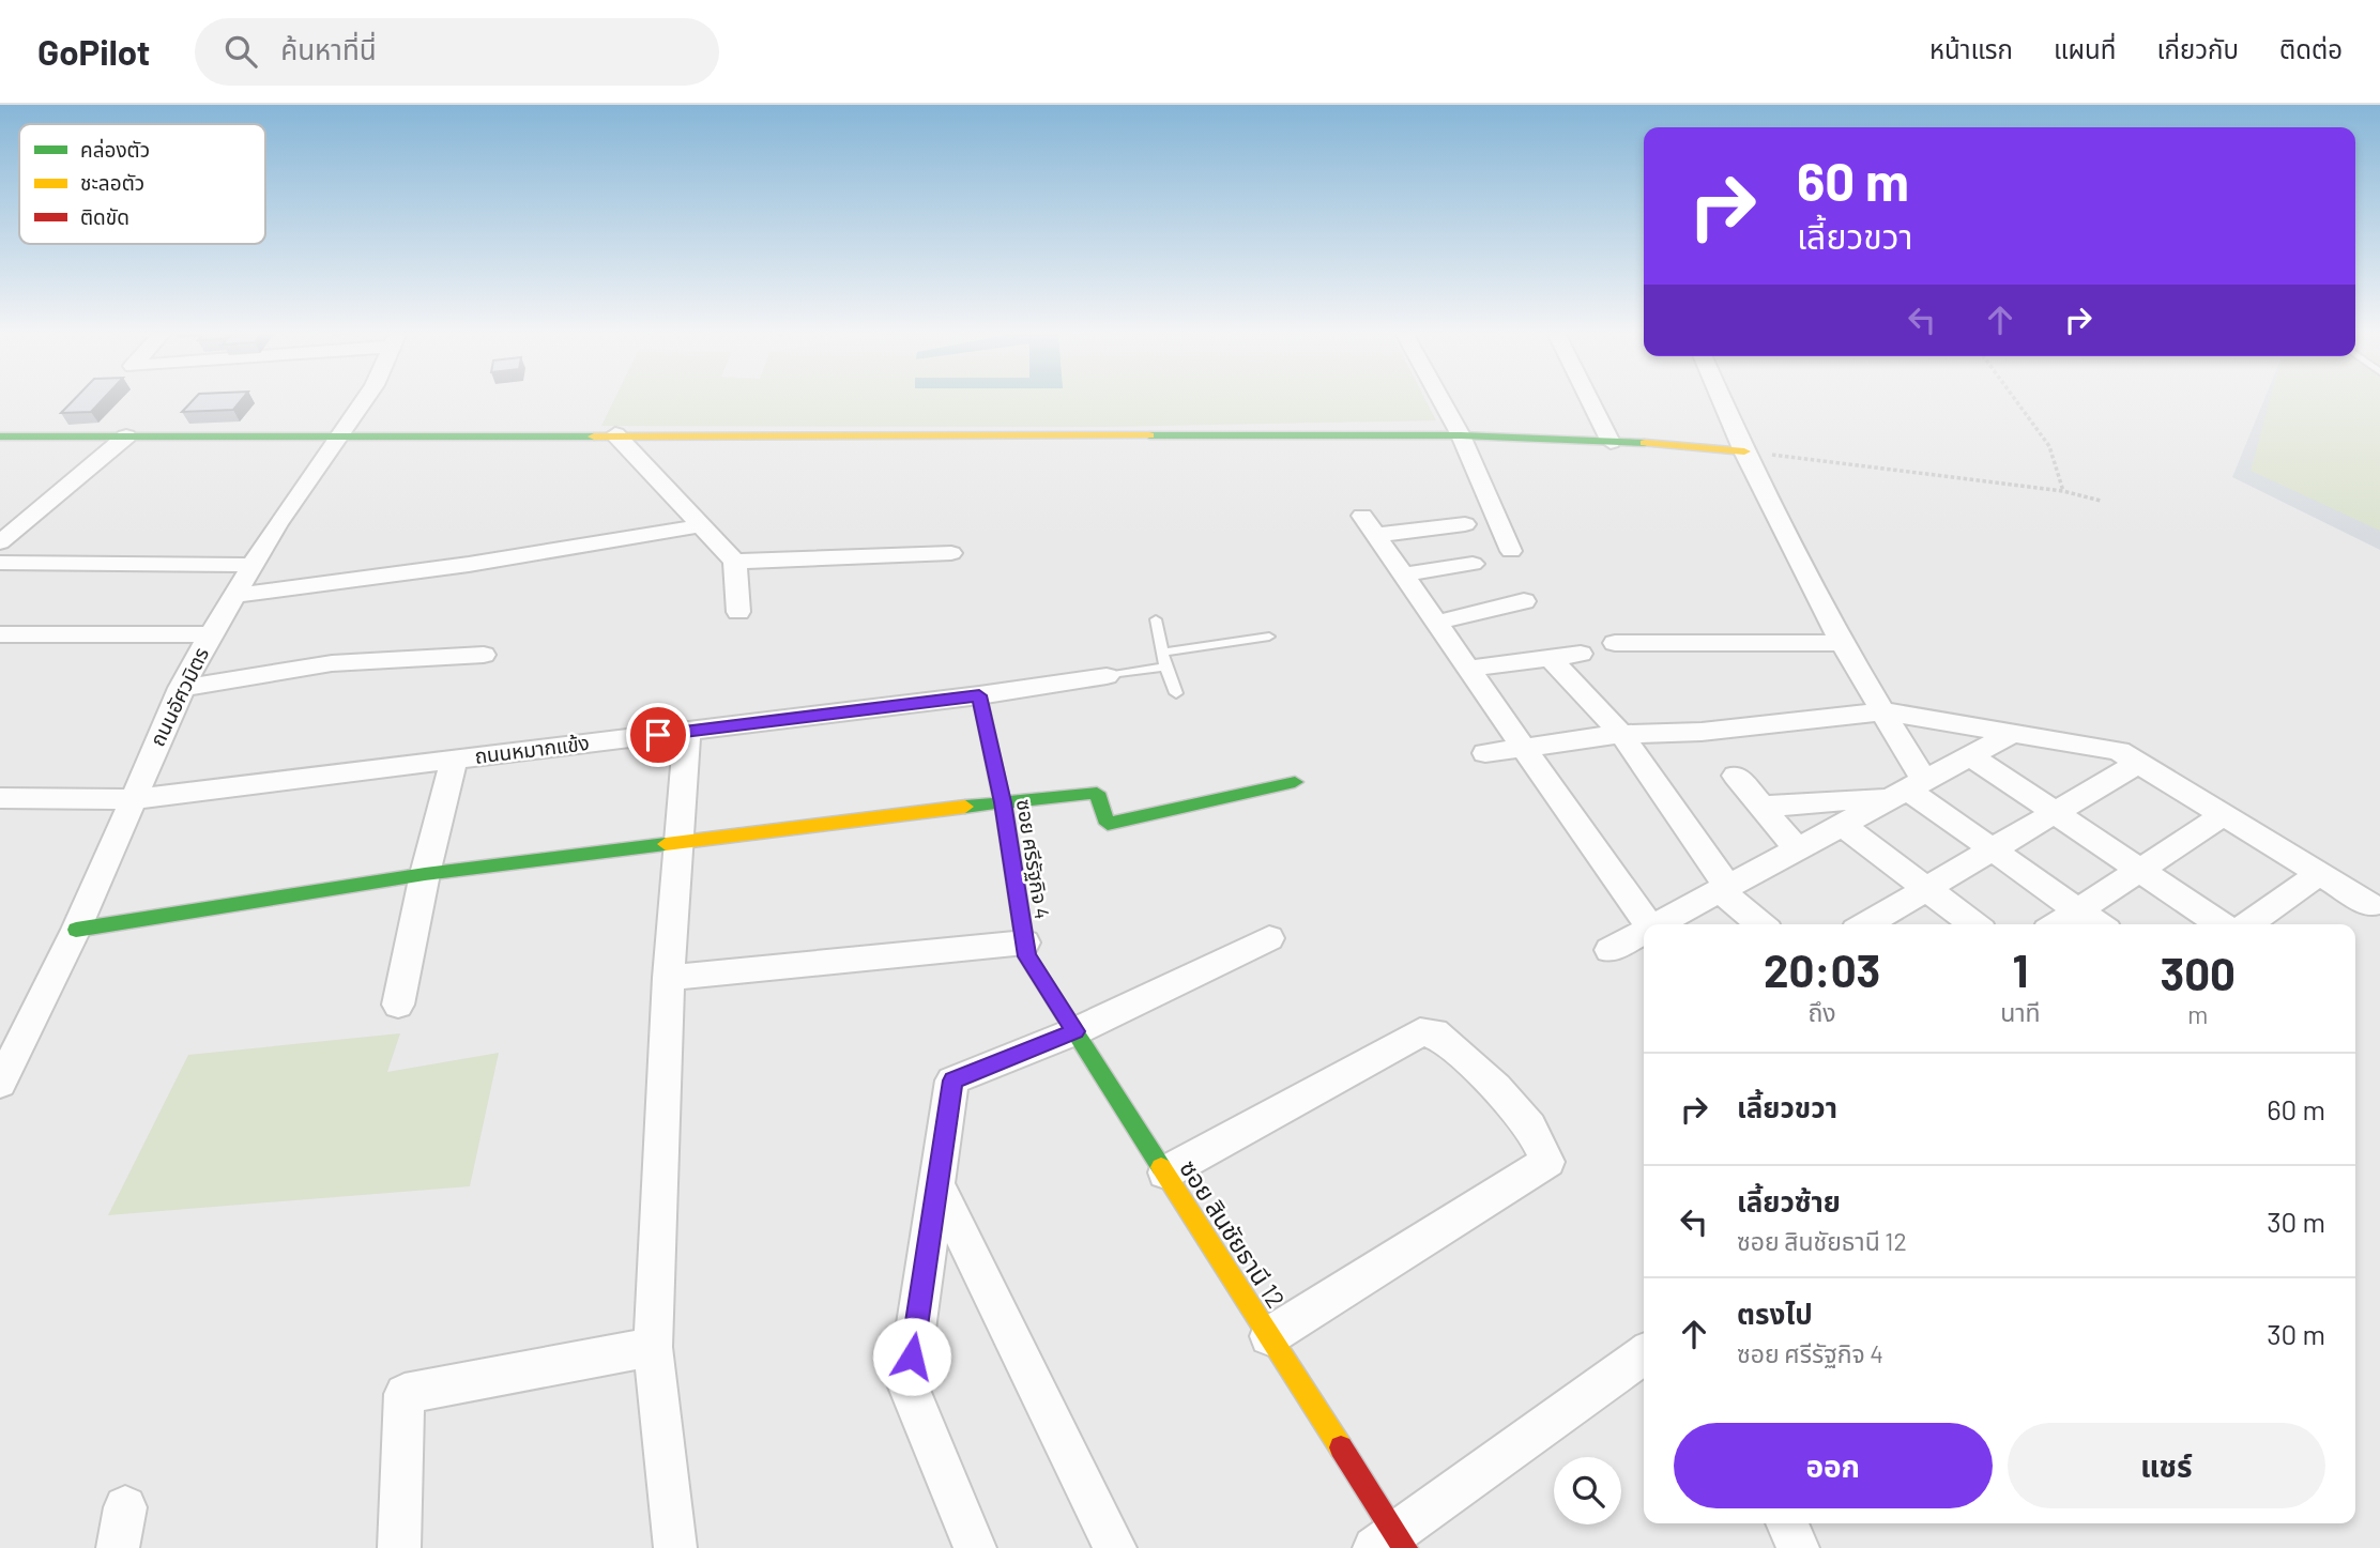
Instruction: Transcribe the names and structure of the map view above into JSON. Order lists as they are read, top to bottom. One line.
{"streets":{"street":["ถนนอัศวมิตร","ถนนหมากแข้ง","ซอย ศรีรัฐกิจ 4","ซอย สินชัยธานี 12"]},"crossings":[["ถนนอัศวมิตร","ถนนหมากแข้ง"],["ถนนหมากแข้ง","ซอย ศรีรัฐกิจ 4"],["ซอย ศรีรัฐกิจ 4","ซอย สินชัยธานี 12"]],"legend":["คล่องตัว","ชะลอตัว","ติดขัด"],"page":{"header":"GoPilot","search":"ค้นหาที่นี่","nav":["หน้าแรก","แผนที่","เกี่ยวกับ","ติดต่อ"],"turn":["60 m","เลี้ยวขวา"],"eta":["20:03","ถึง","1","นาที","300","m"],"list":[{"name":"เลี้ยวขวา","value":"60 m"},{"name":"เลี้ยวซ้าย","note":"ซอย สินชัยธานี 12","value":"30 m"},{"name":"ตรงไป","note":"ซอย ศรีรัฐกิจ 4","value":"30 m"}],"buttons":["ออก","แชร์"]}}
